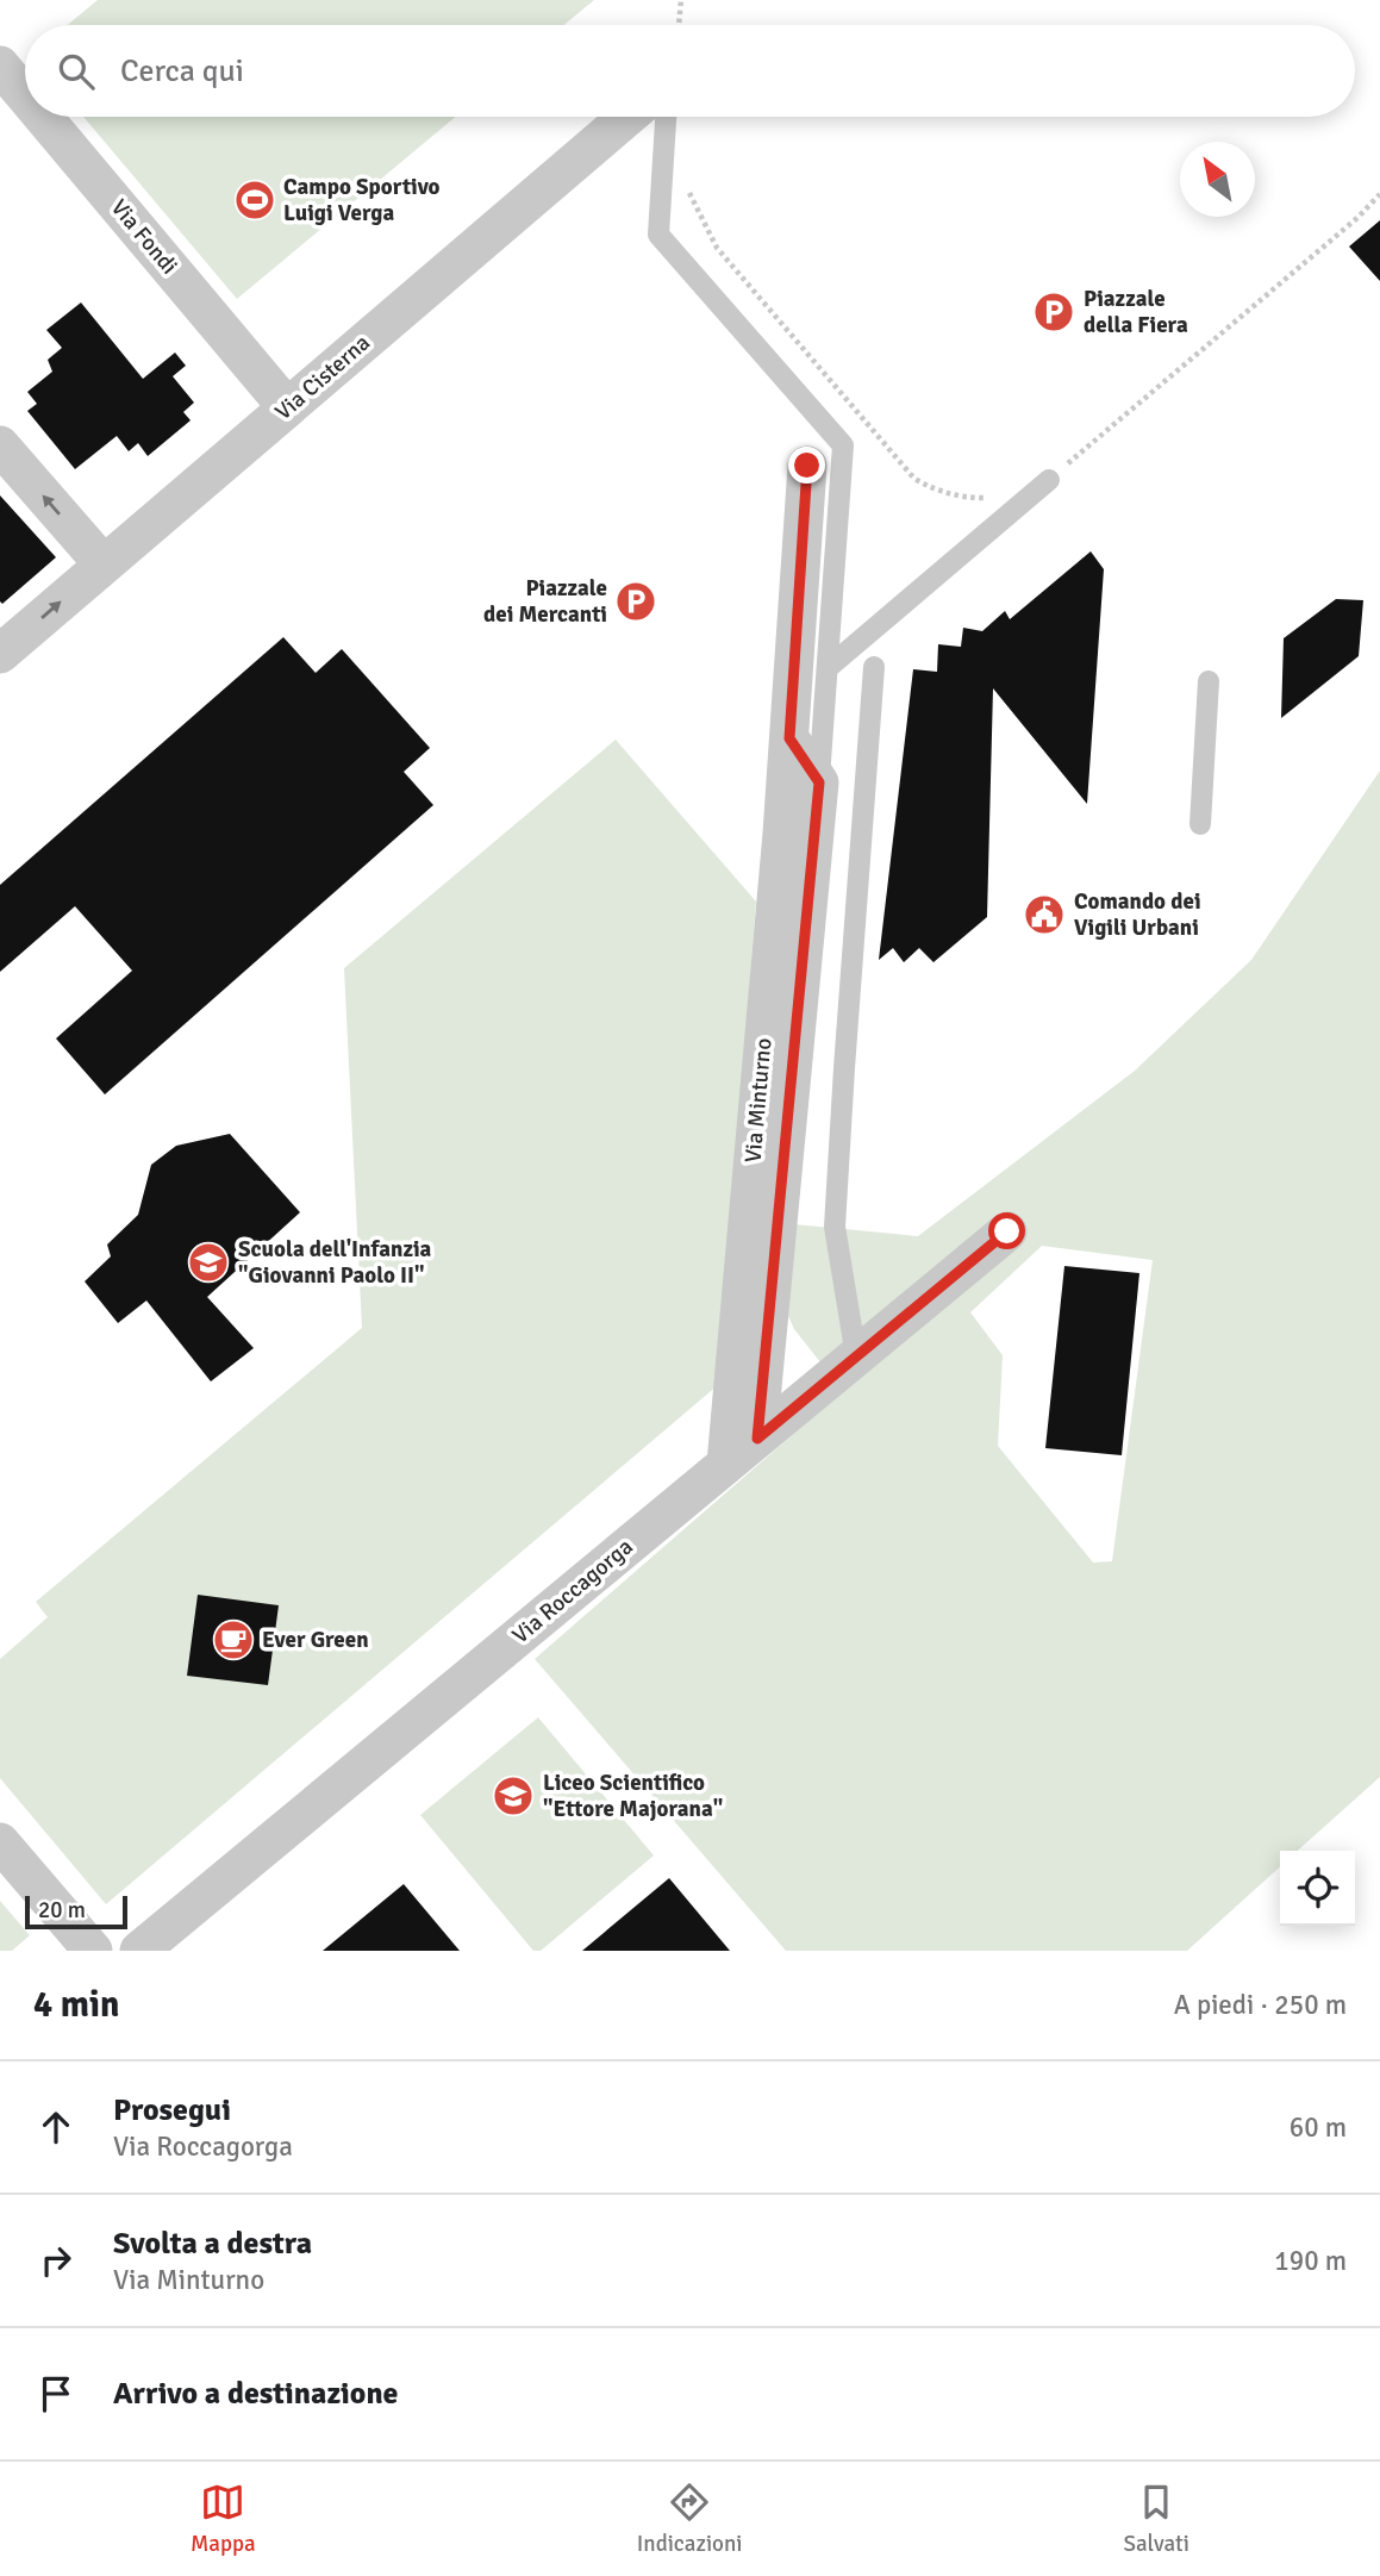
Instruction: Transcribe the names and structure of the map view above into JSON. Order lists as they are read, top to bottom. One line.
{"streets":{"street":["Via Fondi","Via Cisterna","Via Minturno","Via Roccagorga"]},"crossings":[["Via Fondi","Via Cisterna"],["Via Minturno","Via Roccagorga"]],"places":{"sports":["Campo Sportivo Luigi Verga"],"parking":["Piazzale della Fiera","Piazzale dei Mercanti"],"public building":["Comando dei Vigili Urbani"],"school or university":["Scuola dell'Infanzia \"Giovanni Paolo II\"","Liceo Scientifico \"Ettore Majorana\""],"cafe":["Ever Green"]},"scale_bar":"20 m","north":"top left","page":{"search":"Cerca qui","scale":"20 m","heading":["4 min","A piedi · 250 m"],"list":[["Prosegui","Via Roccagorga","60 m"],["Svolta a destra","Via Minturno","190 m"],"Arrivo a destinazione"],"nav":["Mappa","Indicazioni","Salvati"]}}
